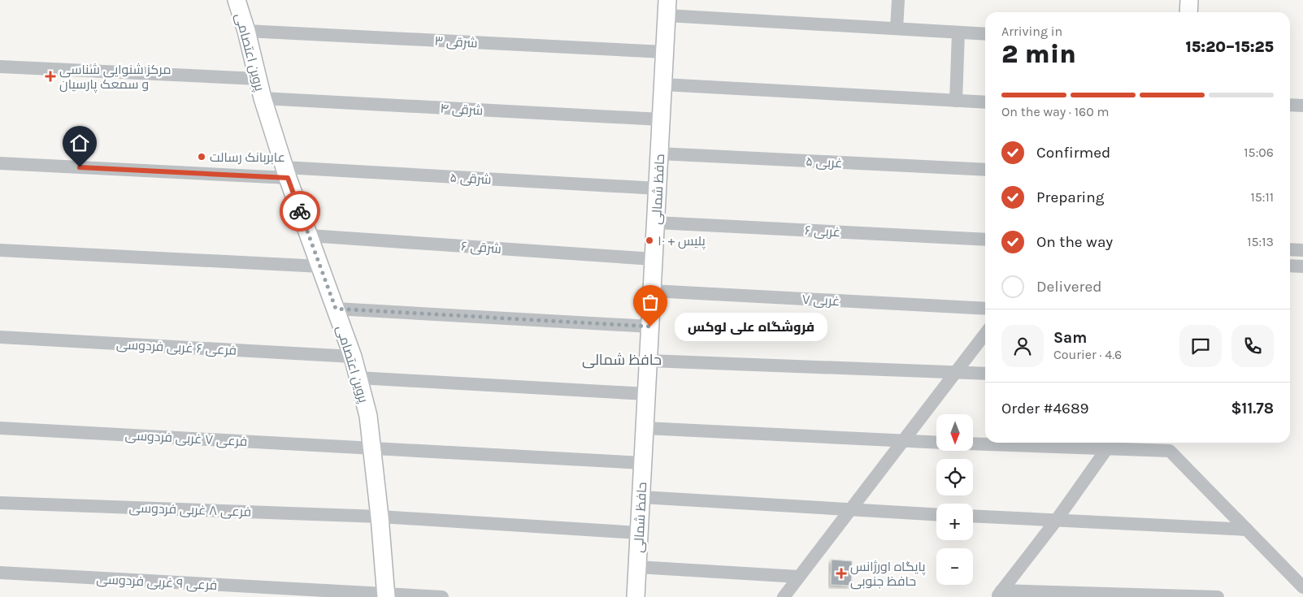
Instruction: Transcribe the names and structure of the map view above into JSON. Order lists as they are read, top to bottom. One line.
{"streets":{"main road":["پروین اعتصامی","حافظ شمالی"],"street":["۳ شرقی","۴ شرقی","۵ غربی","۵ شرقی","۶ غربی","۶ شرقی","۷ غربی","فرعی ۶ غربی فردوسی","فرعی ۷ غربی فردوسی","فرعی ۸ غربی فردوسی","فرعی ۹ غربی فردوسی"]},"crossings":[["۳ شرقی","پروین اعتصامی"],["۳ شرقی","حافظ شمالی"],["پروین اعتصامی","۴ شرقی"],["پروین اعتصامی","۵ شرقی"],["پروین اعتصامی","۶ شرقی"],["پروین اعتصامی","فرعی ۶ غربی فردوسی"],["پروین اعتصامی","فرعی ۷ غربی فردوسی"],["پروین اعتصامی","فرعی ۸ غربی فردوسی"],["پروین اعتصامی","فرعی ۹ غربی فردوسی"],["۴ شرقی","حافظ شمالی"],["۵ غربی","حافظ شمالی"],["۵ شرقی","حافظ شمالی"],["حافظ شمالی","۶ غربی"],["حافظ شمالی","۶ شرقی"],["حافظ شمالی","۷ غربی"],["حافظ شمالی","فرعی ۷ غربی فردوسی"],["حافظ شمالی","فرعی ۸ غربی فردوسی"]],"districts":["حافظ شمالی"],"places":{"health":["مرکز شنوایی شناسی و سمعک پارسیان","پایگاه اورژانس حافظ جنوبی"],"other":["عابربانک رسالت","پلیس + ۱۰","فروشگاه علی لوکس"]},"north":"bottom","page":{"heading":["2 min","Arriving in","15:20–15:25"],"panel":["Sam","Courier · 4.6","Order #4689","$11.78"],"bar":"On the way · 160 m","list":[["Confirmed","15:06"],["Preparing","15:11"],["On the way","15:13"],"Delivered"],"bubble":"فروشگاه علی لوکس","map_buttons":["+","−"]}}
